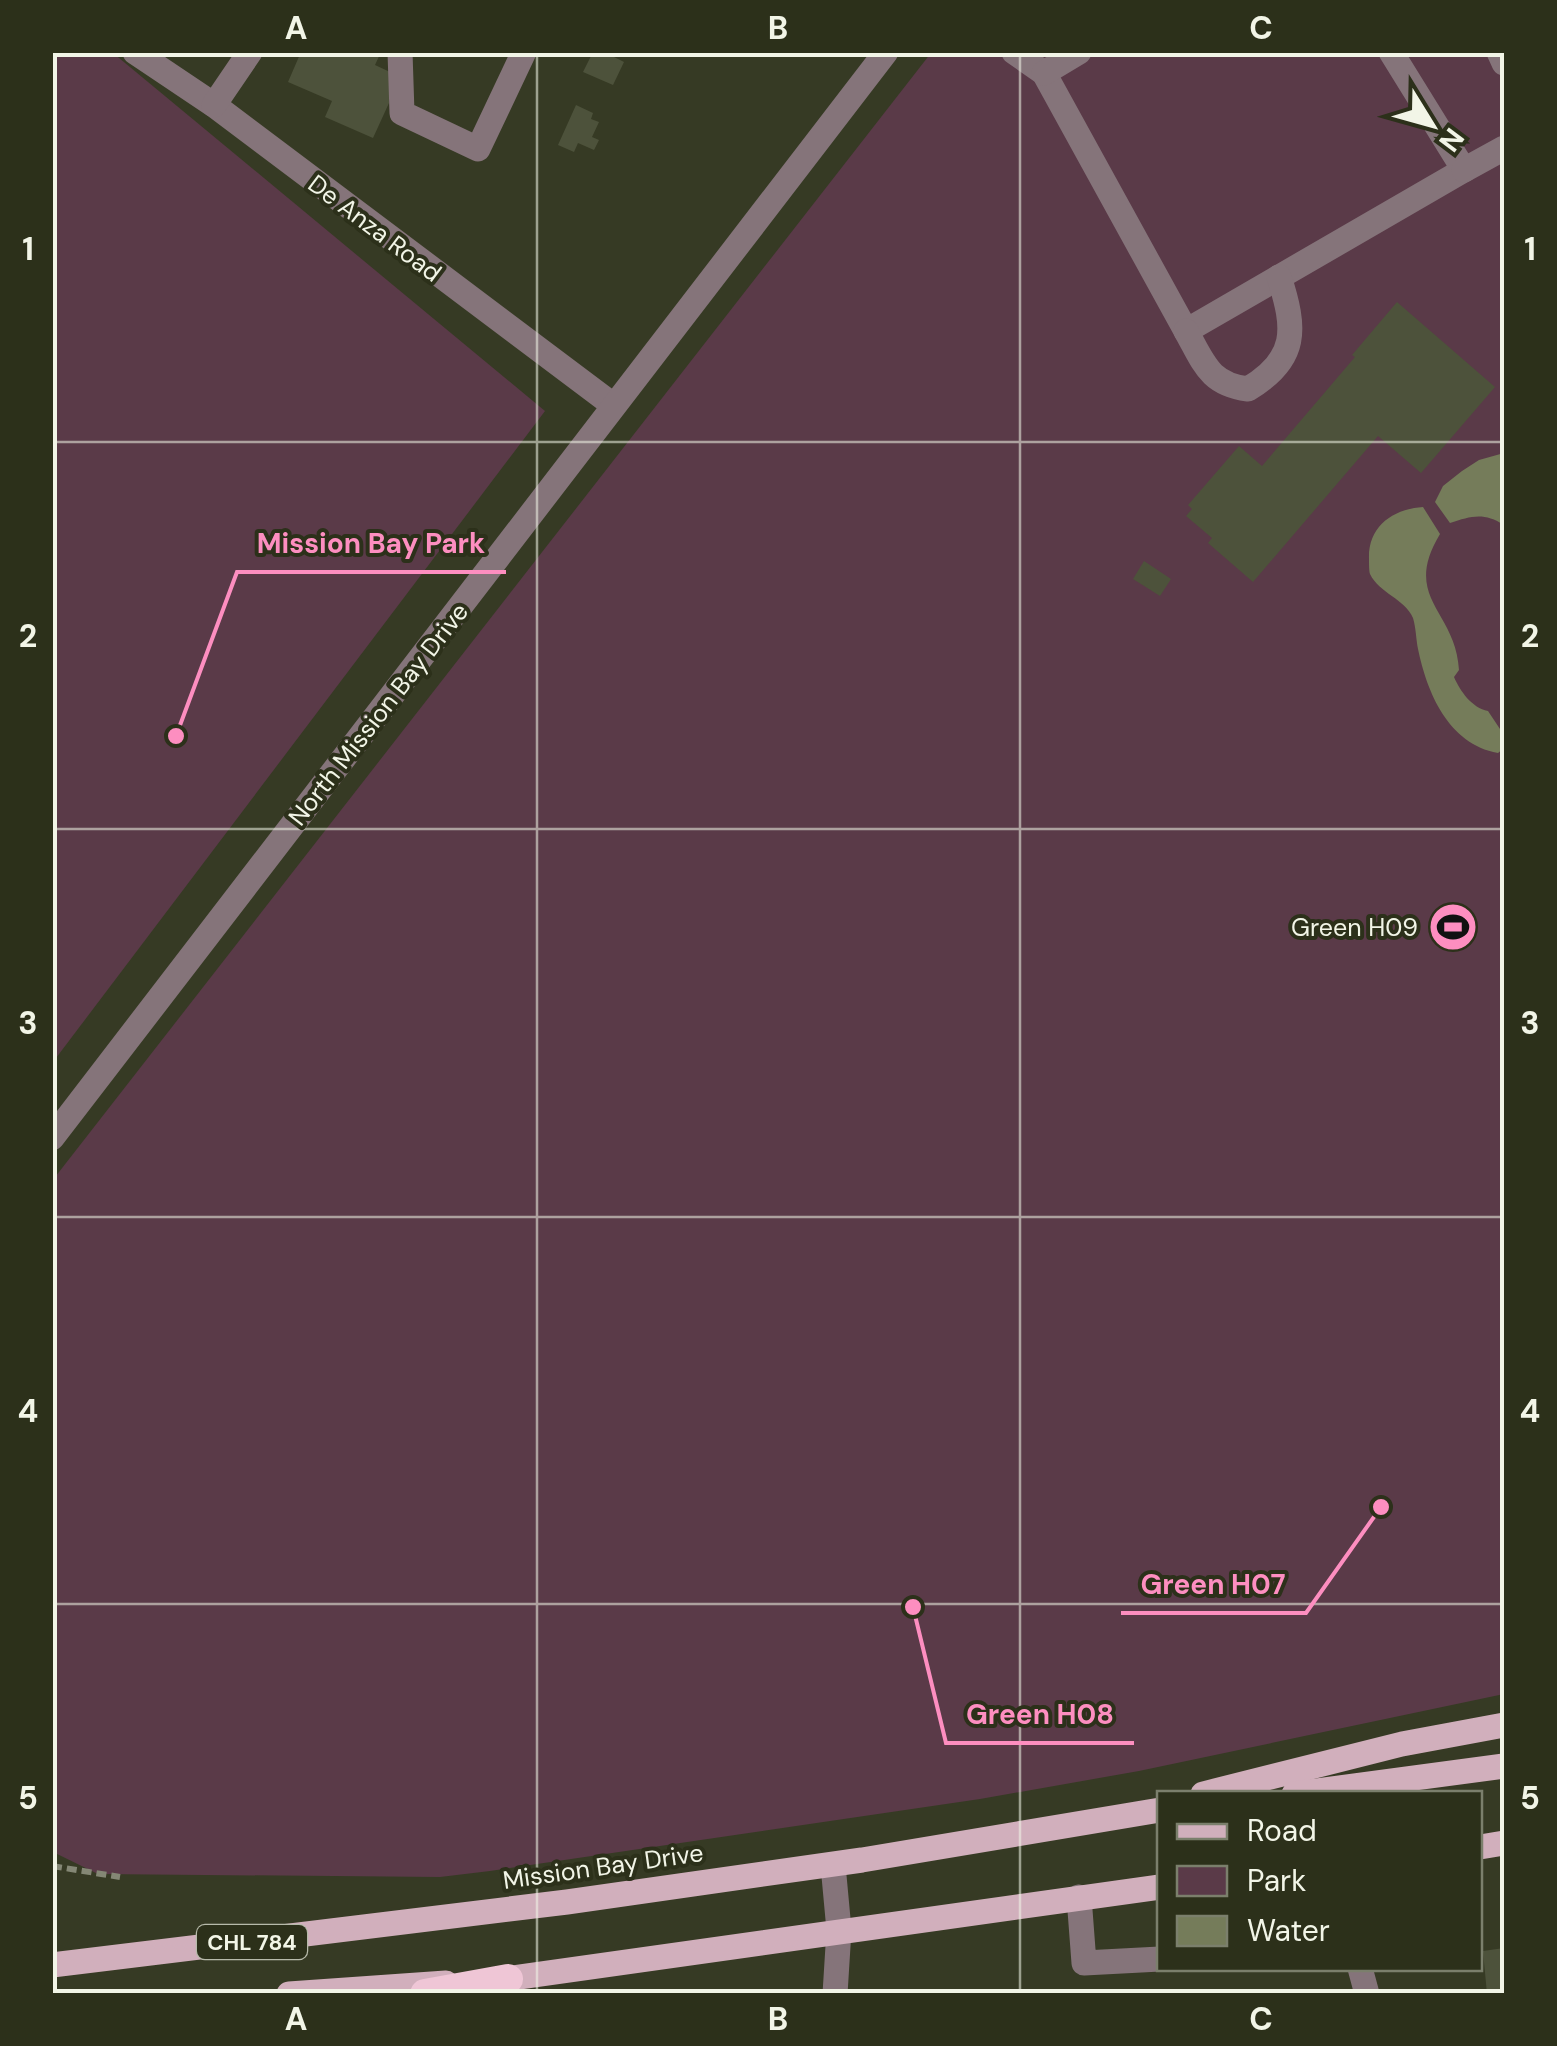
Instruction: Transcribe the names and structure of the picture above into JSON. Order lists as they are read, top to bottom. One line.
{"streets":{"main road":["Mission Bay Drive","CHL 784"],"street":["De Anza Road","North Mission Bay Drive"]},"crossings":[["De Anza Road","North Mission Bay Drive"]],"places":{"other":["Mission Bay Park","Green H07","Green H08"],"sports":["Green H09"]},"legend":["Road","Park","Water"],"north":"bottom right","grid":{"columns":["A","B","C"],"rows":["1","2","3","4","5"]}}
